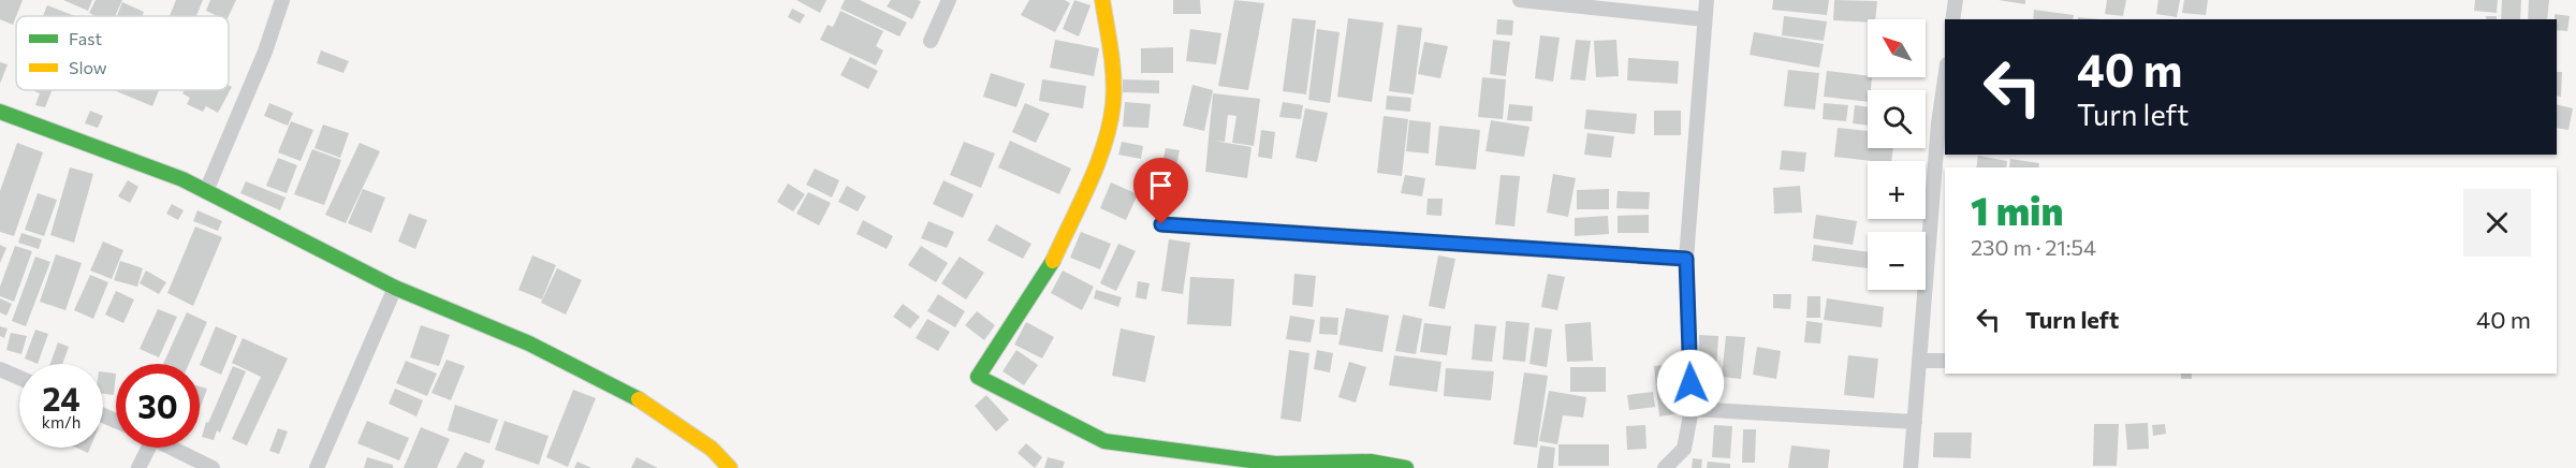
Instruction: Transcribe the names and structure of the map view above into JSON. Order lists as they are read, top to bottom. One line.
{"legend":["Fast","Slow"],"north":"top left","page":{"map_buttons":["+","−"],"turn":["40 m","Turn left"],"heading":["1 min","230 m · 21:54"],"list":[{"name":"Turn left","value":"40 m"}],"speed":"24 km/h","limit":"30"}}
